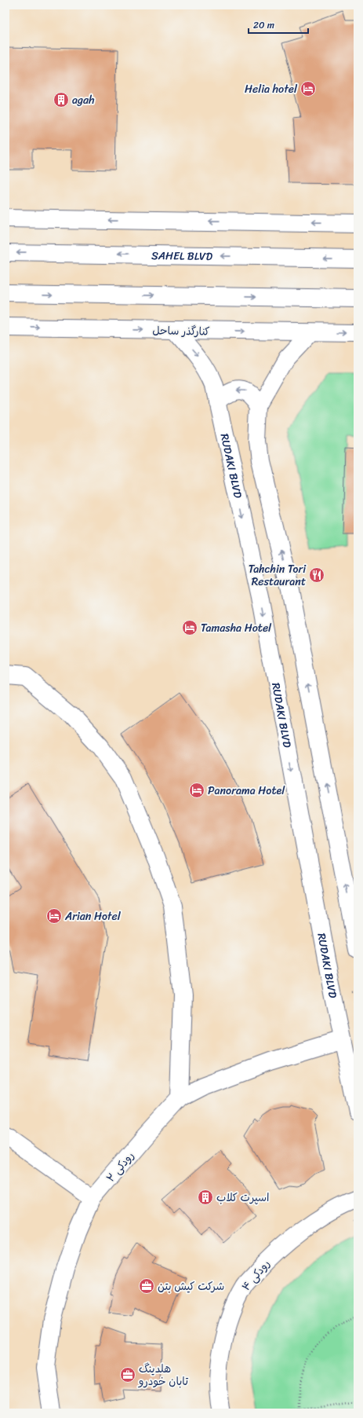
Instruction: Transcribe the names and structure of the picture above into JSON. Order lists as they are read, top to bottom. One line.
{"streets":{"main road":["SAHEL BLVD","کنارگذر ساحل","RUDAKI BLVD","رودکی ۲","رودکی ۴"]},"crossings":[["کنارگذر ساحل","RUDAKI BLVD"],["RUDAKI BLVD","رودکی ۲"]],"places":{"hotel":["Helia hotel","Tamasha Hotel","Panorama Hotel","Arian Hotel"],"building":["agah","اسپرت کلاب"],"restaurant":["Tahchin Tori Restaurant"],"office":["شرکت کیش بتن","هلدینگ تابان خودرو"]},"scale_bar":"20 m"}
